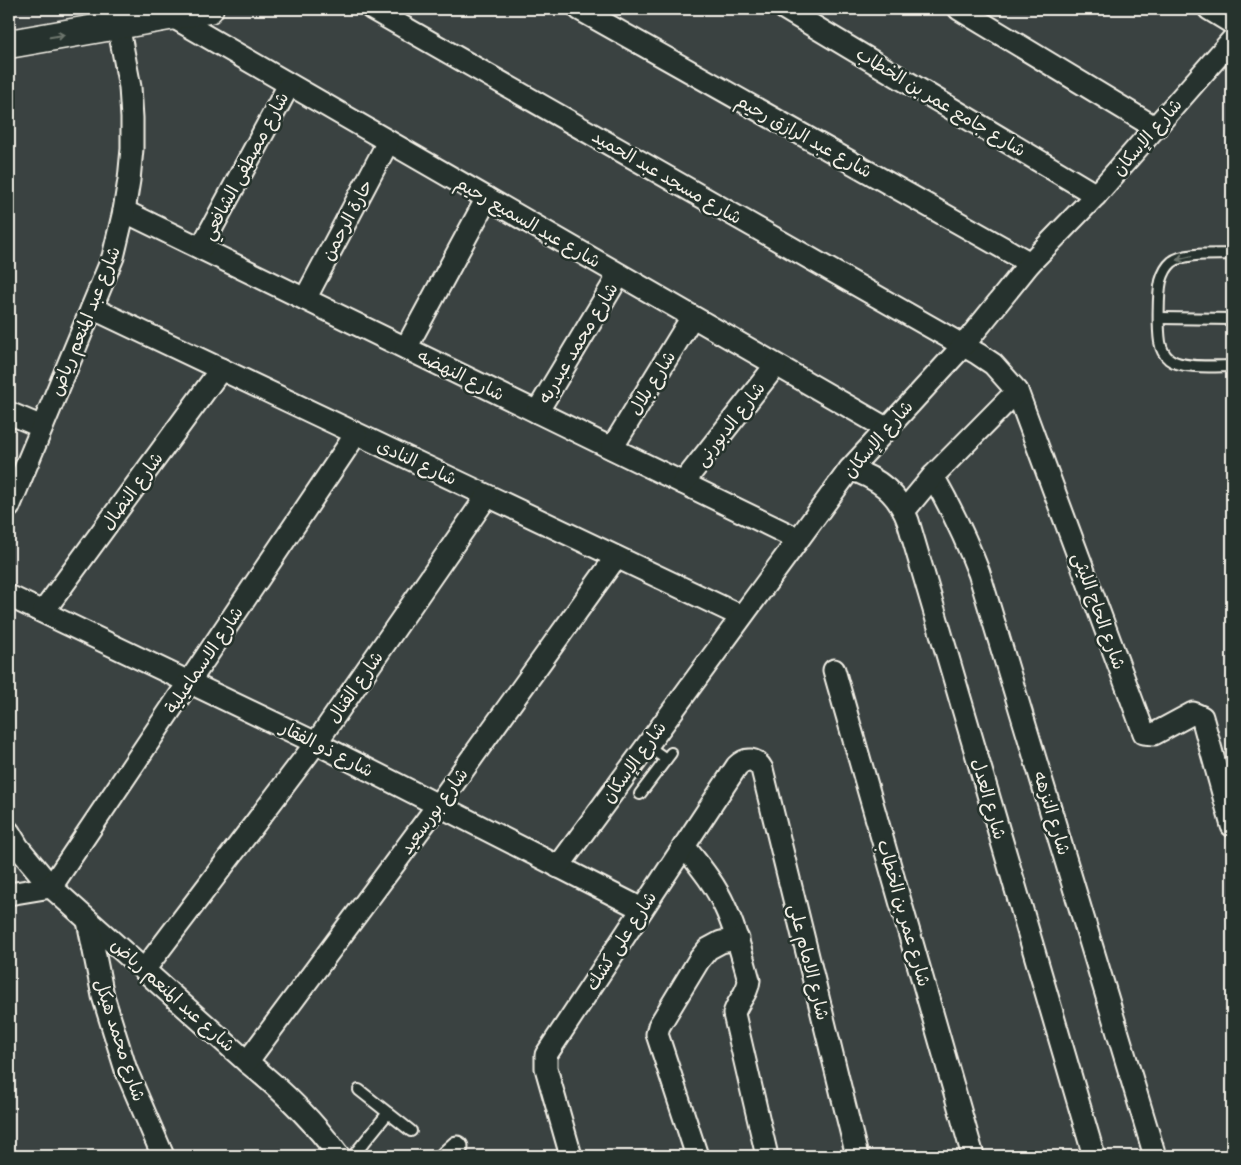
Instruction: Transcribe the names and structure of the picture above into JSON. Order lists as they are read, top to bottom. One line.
{"streets":{"street":["شارع جامع عمر بن الخطاب","شارع عبد الرازق رحيم","شارع الإسكان","شارع مصطفى الشافعي","شارع مسجد عبد الحميد","حارة الرحمن","شارع عبد السميع رحيم","شارع عبد المنعم رياض","شارع محمد عبدربه","شارع النهضه","شارع بلال","شارع الدبورنى","شارع النادى","شارع النضال","شارع الحاج الليثى","شارع الاسماعيلية","شارع القنال","شارع ذو الفقار","شارع العدل","شارع بورسعيد","شارع النزهه","شارع عمر بن الخطاب","شارع على كشك","شارع الامام على","شارع محمد هيكل"]},"crossings":[["شارع جامع عمر بن الخطاب","شارع الإسكان"],["شارع عبد الرازق رحيم","شارع الإسكان"],["شارع الإسكان","شارع مسجد عبد الحميد"],["شارع الإسكان","شارع عبد السميع رحيم"],["شارع الإسكان","شارع النهضه"],["شارع الإسكان","شارع النادى"],["شارع الإسكان","شارع الحاج الليثى"],["شارع الإسكان","شارع ذو الفقار"],["شارع الإسكان","شارع العدل"],["شارع مصطفى الشافعي","شارع عبد السميع رحيم"],["شارع مصطفى الشافعي","شارع النهضه"],["شارع مسجد عبد الحميد","شارع الحاج الليثى"],["حارة الرحمن","شارع عبد السميع رحيم"],["حارة الرحمن","شارع النهضه"],["شارع عبد السميع رحيم","شارع محمد عبدربه"],["شارع عبد السميع رحيم","شارع بلال"],["شارع عبد السميع رحيم","شارع الدبورنى"],["شارع عبد المنعم رياض","شارع النهضه"],["شارع عبد المنعم رياض","شارع النادى"],["شارع عبد المنعم رياض","شارع الاسماعيلية"],["شارع عبد المنعم رياض","شارع القنال"],["شارع عبد المنعم رياض","شارع بورسعيد"],["شارع عبد المنعم رياض","شارع محمد هيكل"],["شارع محمد عبدربه","شارع النهضه"],["شارع النهضه","شارع بلال"],["شارع النهضه","شارع الدبورنى"],["شارع النادى","شارع النضال"],["شارع النادى","شارع الاسماعيلية"],["شارع النادى","شارع القنال"],["شارع النادى","شارع بورسعيد"],["شارع النضال","شارع ذو الفقار"],["شارع الاسماعيلية","شارع ذو الفقار"],["شارع القنال","شارع ذو الفقار"],["شارع ذو الفقار","شارع بورسعيد"],["شارع ذو الفقار","شارع على كشك"],["شارع على كشك","شارع الامام على"]]}
